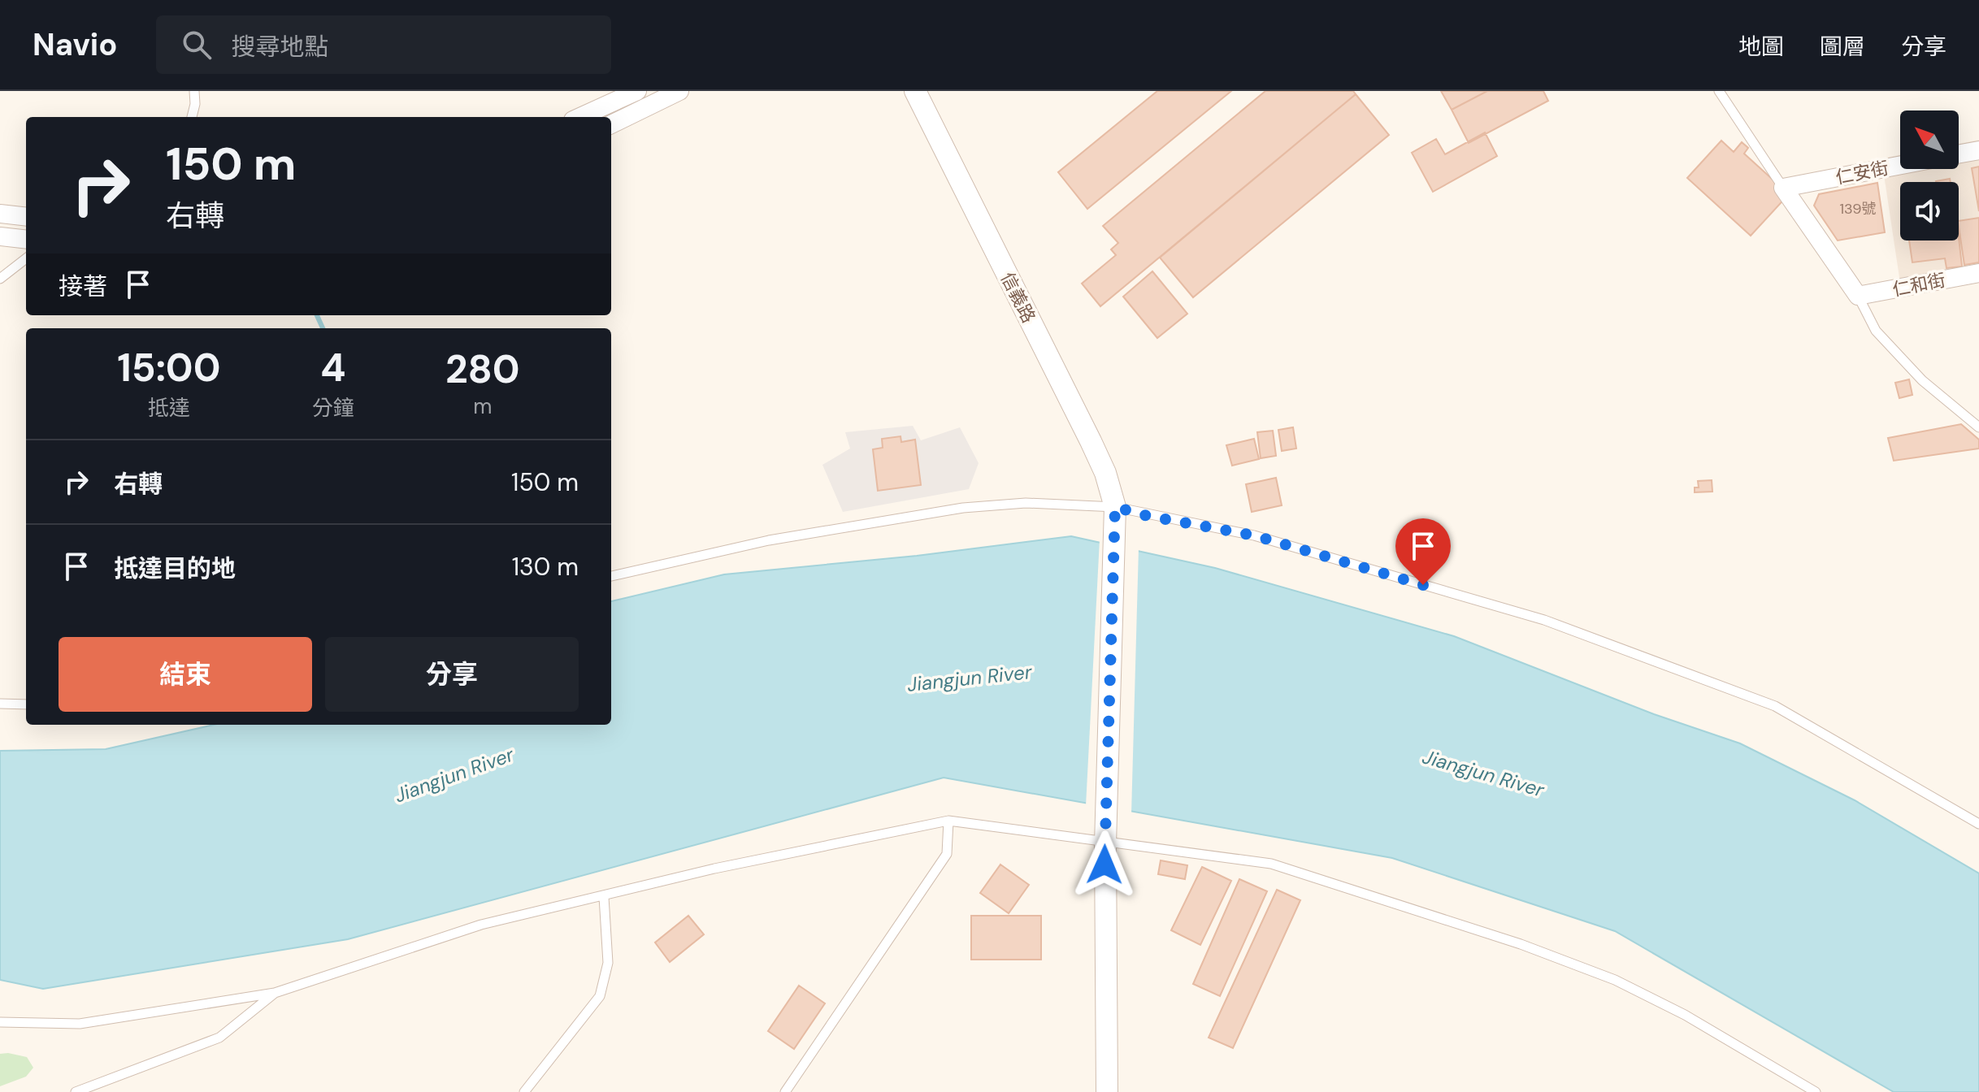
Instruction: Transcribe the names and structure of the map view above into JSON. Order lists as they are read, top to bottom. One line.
{"streets":{"street":["仁安街","仁和街","信義路"]},"water":["Jiangjun River"],"house_numbers":["139號"],"north":"top left","page":{"header":"Navio","search":"搜尋地點","nav":["地圖","圖層","分享"],"turn":["150 m","右轉"],"then":"接著","eta":["15:00","抵達","4","分鐘","280","m"],"list":[{"name":"右轉","value":"150 m"},{"name":"抵達目的地","value":"130 m"}],"buttons":["結束","分享"]}}
